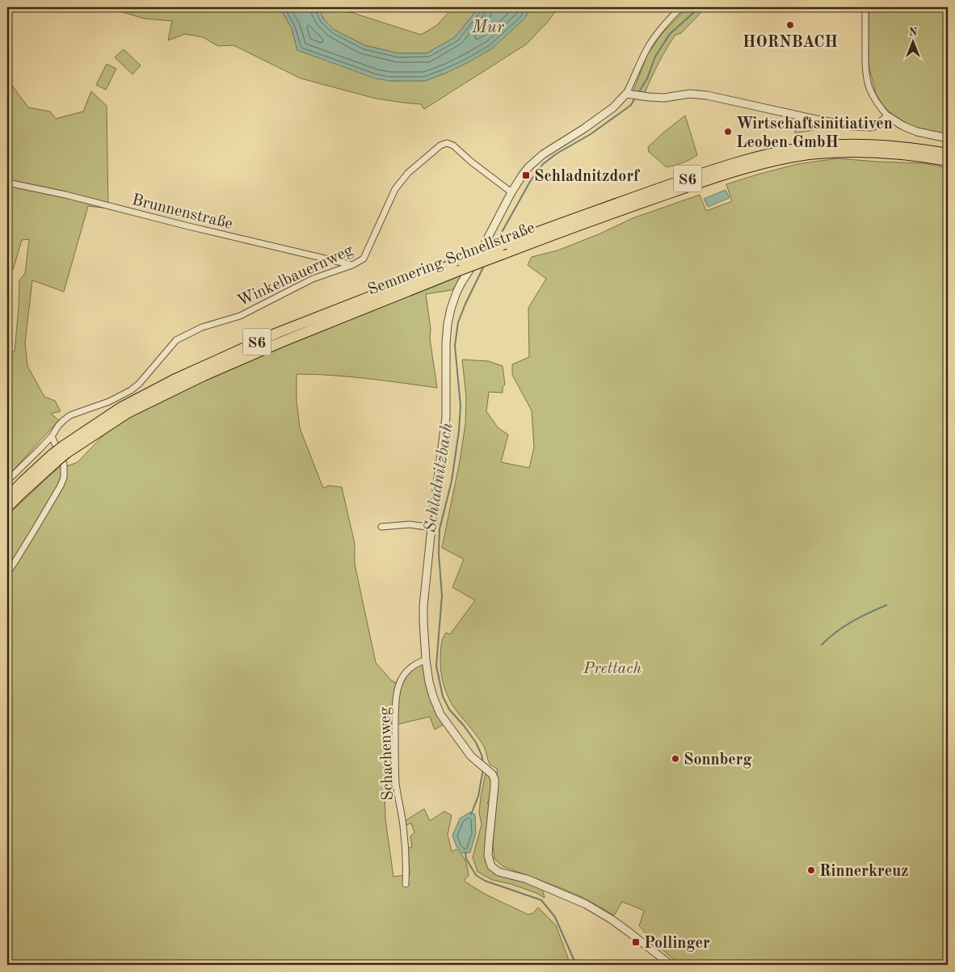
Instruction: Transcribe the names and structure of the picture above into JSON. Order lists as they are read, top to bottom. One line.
{"streets":{"highway":["S6","Semmering Schnellstraße"],"street":["Brunnenstraße","Winkelbauernweg","Schachenweg"]},"crossings":[["Brunnenstraße","Winkelbauernweg"]],"water":["Mur","Schladnitzbach"],"parks":["Prettach"],"places":{"other":["HORNBACH","Wirtschaftsinitiativen Leoben GmbH","Sonnberg","Rinnerkreuz"],"transit":["Schladnitzdorf","Pollinger"]},"north":"top"}
